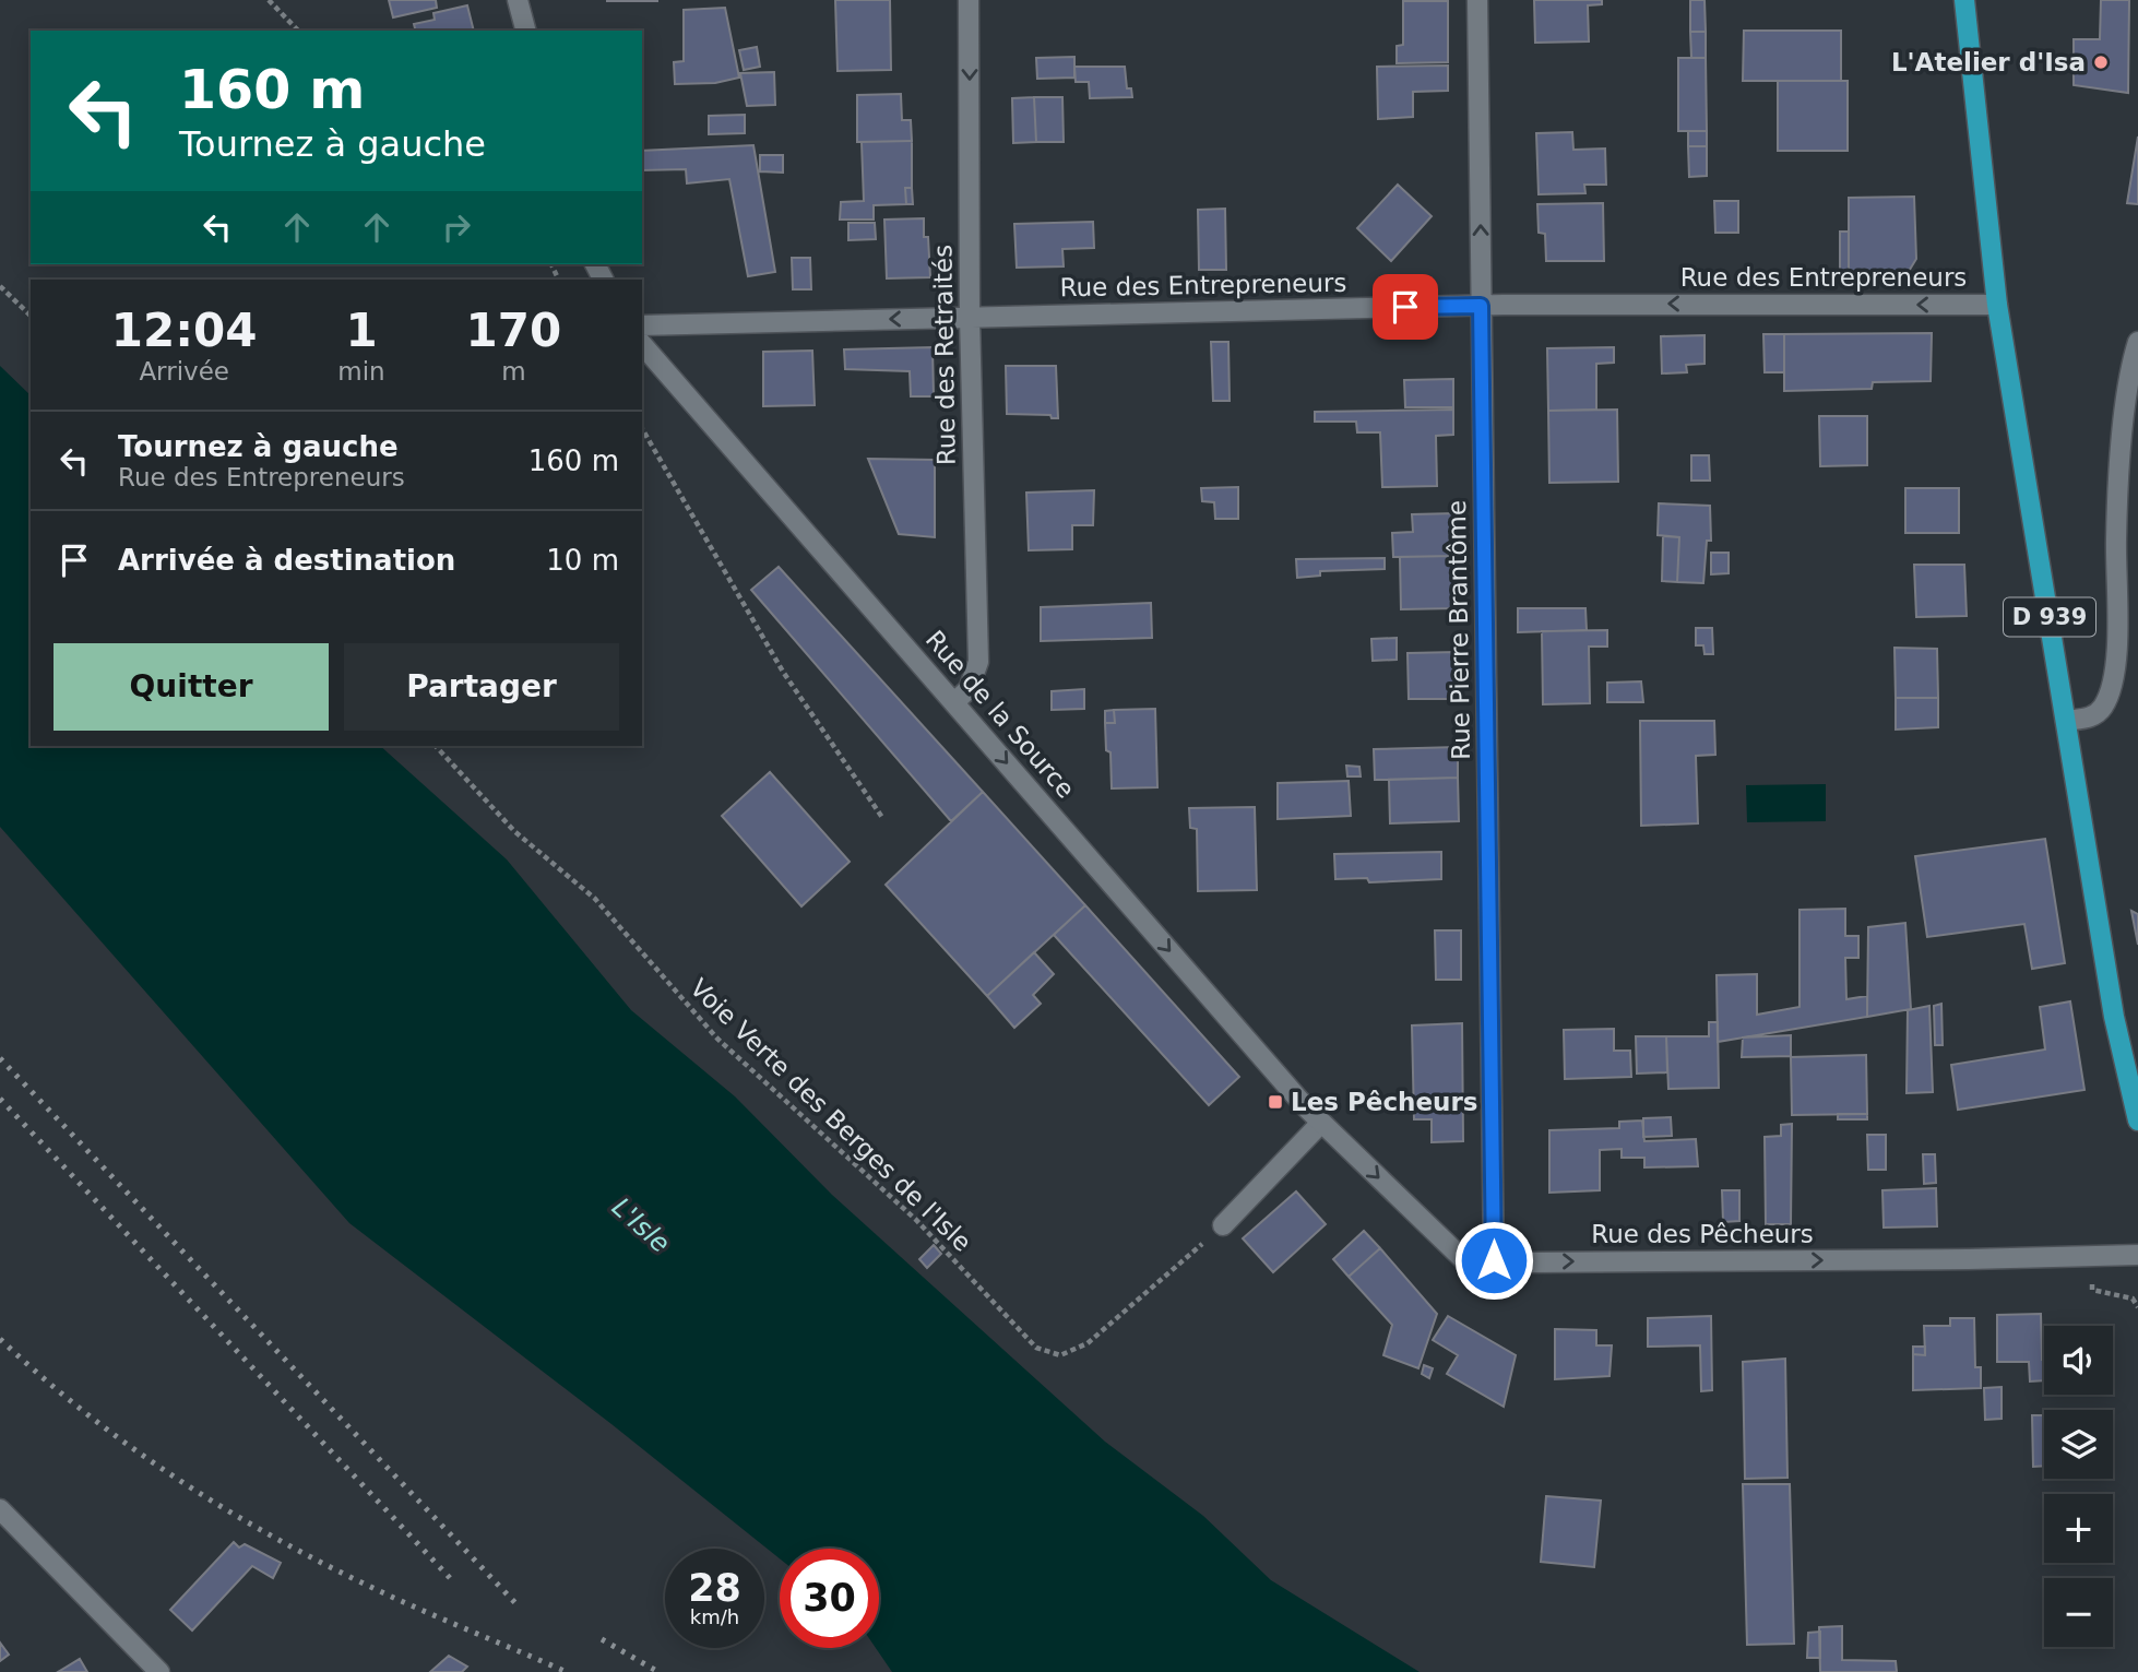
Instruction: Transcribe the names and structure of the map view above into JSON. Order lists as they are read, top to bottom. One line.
{"streets":{"main road":["D 939"],"street":["Rue des Entrepreneurs","Rue des Retraités","Rue Pierre Brantôme","Rue de la Source","Rue des Pêcheurs"],"path":["Voie Verte des Berges de l'Isle"]},"crossings":[["Rue des Entrepreneurs","Rue des Retraités"],["Rue des Entrepreneurs","D 939"],["Rue des Entrepreneurs","Rue Pierre Brantôme"],["Rue des Retraités","Rue de la Source"],["Rue Pierre Brantôme","Rue des Pêcheurs"],["Rue de la Source","Rue des Pêcheurs"]],"one_way":["Rue des Entrepreneurs","Rue des Retraités","Rue de la Source","Rue des Pêcheurs"],"water":["L'Isle"],"places":{"other":["L'Atelier d'Isa"],"transit":["Les Pêcheurs"]},"page":{"turn":["160 m","Tournez à gauche"],"eta":["12:04","Arrivée","1","min","170","m"],"list":[{"name":"Tournez à gauche","note":"Rue des Entrepreneurs","value":"160 m"},{"name":"Arrivée à destination","value":"10 m"}],"buttons":["Quitter","Partager"],"map_buttons":["+","−"],"speed":"28 km/h","limit":"30"}}
